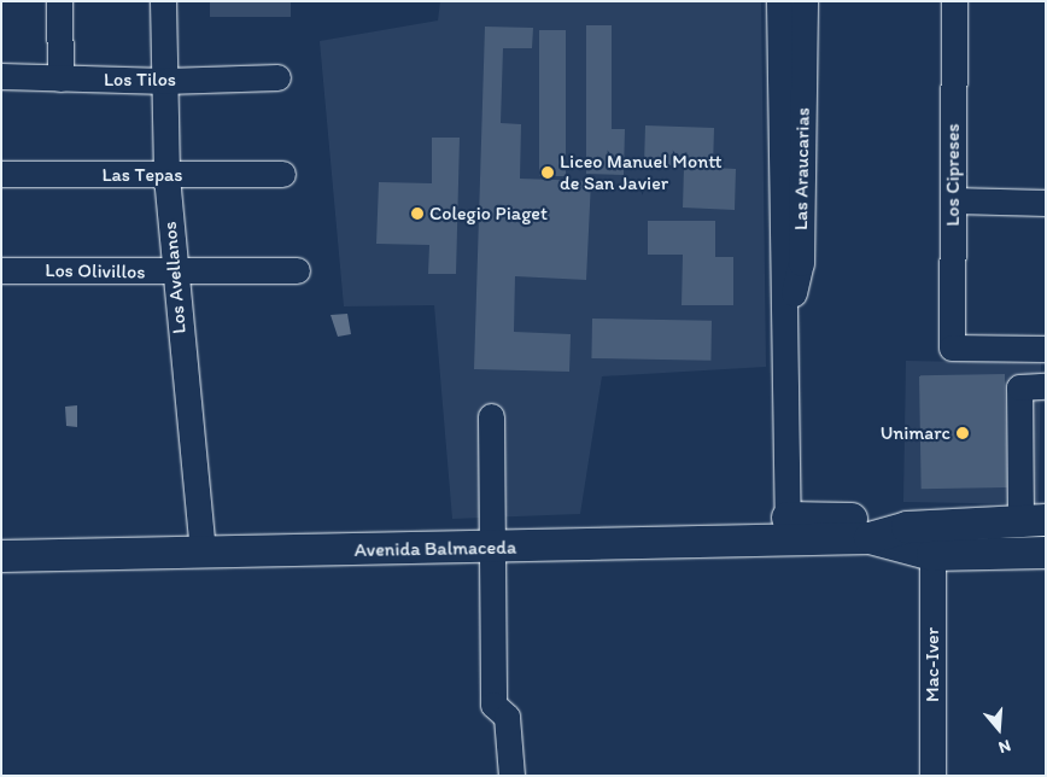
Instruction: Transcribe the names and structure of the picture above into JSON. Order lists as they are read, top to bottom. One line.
{"streets":{"main road":["Avenida Balmaceda"],"street":["Los Tilos","Las Araucarias","Las Tepas","Los Cipreses","Los Olivillos","Los Avellanos","Mac-Iver"]},"crossings":[["Los Tilos","Los Avellanos"],["Las Araucarias","Avenida Balmaceda"],["Las Tepas","Los Avellanos"],["Los Olivillos","Los Avellanos"],["Los Avellanos","Avenida Balmaceda"],["Avenida Balmaceda","Mac-Iver"]],"places":["Liceo Manuel Montt de San Javier","Colegio Piaget","Unimarc"],"north":"bottom"}
